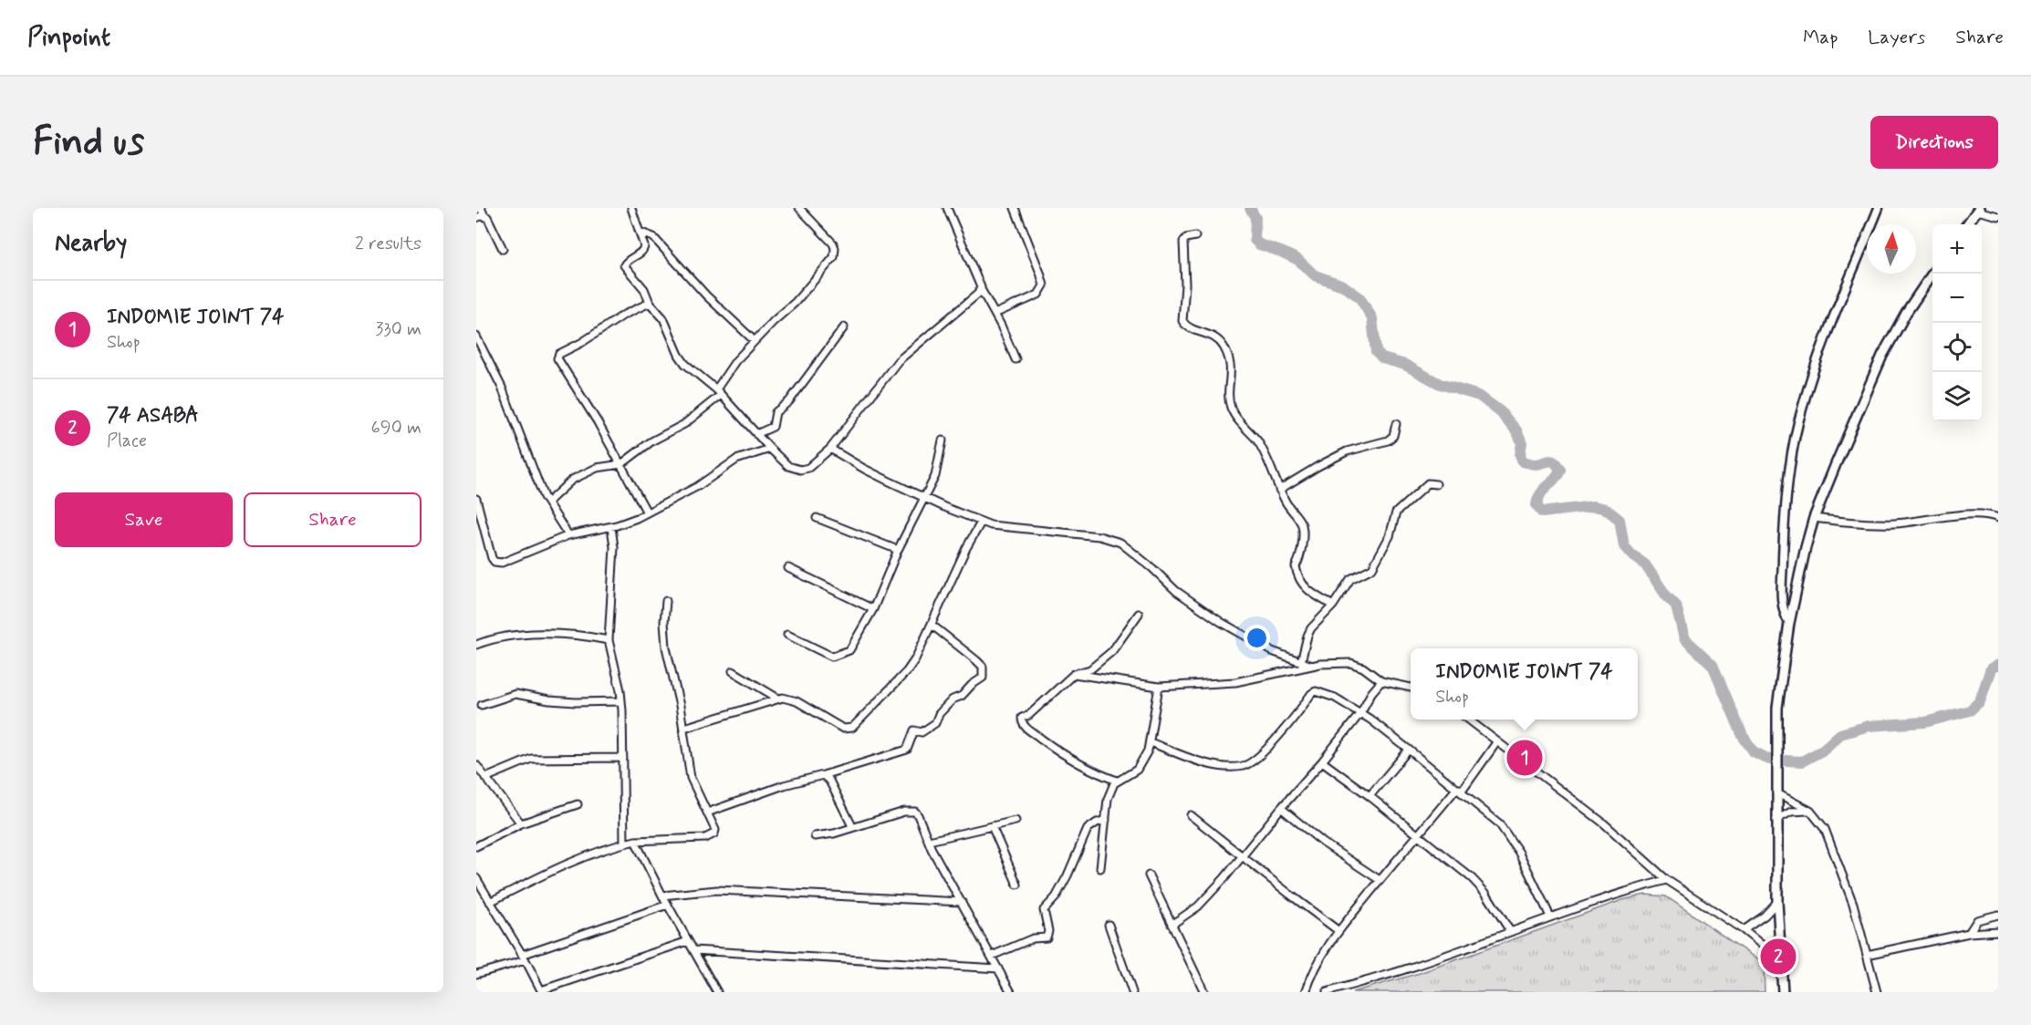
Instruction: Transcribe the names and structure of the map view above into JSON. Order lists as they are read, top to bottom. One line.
{"north":"top","page":{"header":"Pinpoint","nav":["Map","Layers","Share"],"buttons":["Directions",["Save","Share"]],"title":"Find us","heading":["Nearby","2 results"],"map_buttons":["+","−"],"list":[{"mark":"1","name":"INDOMIE JOINT 74","note":"Shop","value":"330 m"},{"mark":"2","name":"74 ASABA","note":"Place","value":"690 m"}],"popup":["INDOMIE JOINT 74","Shop"],"pins":["1","2"]}}
